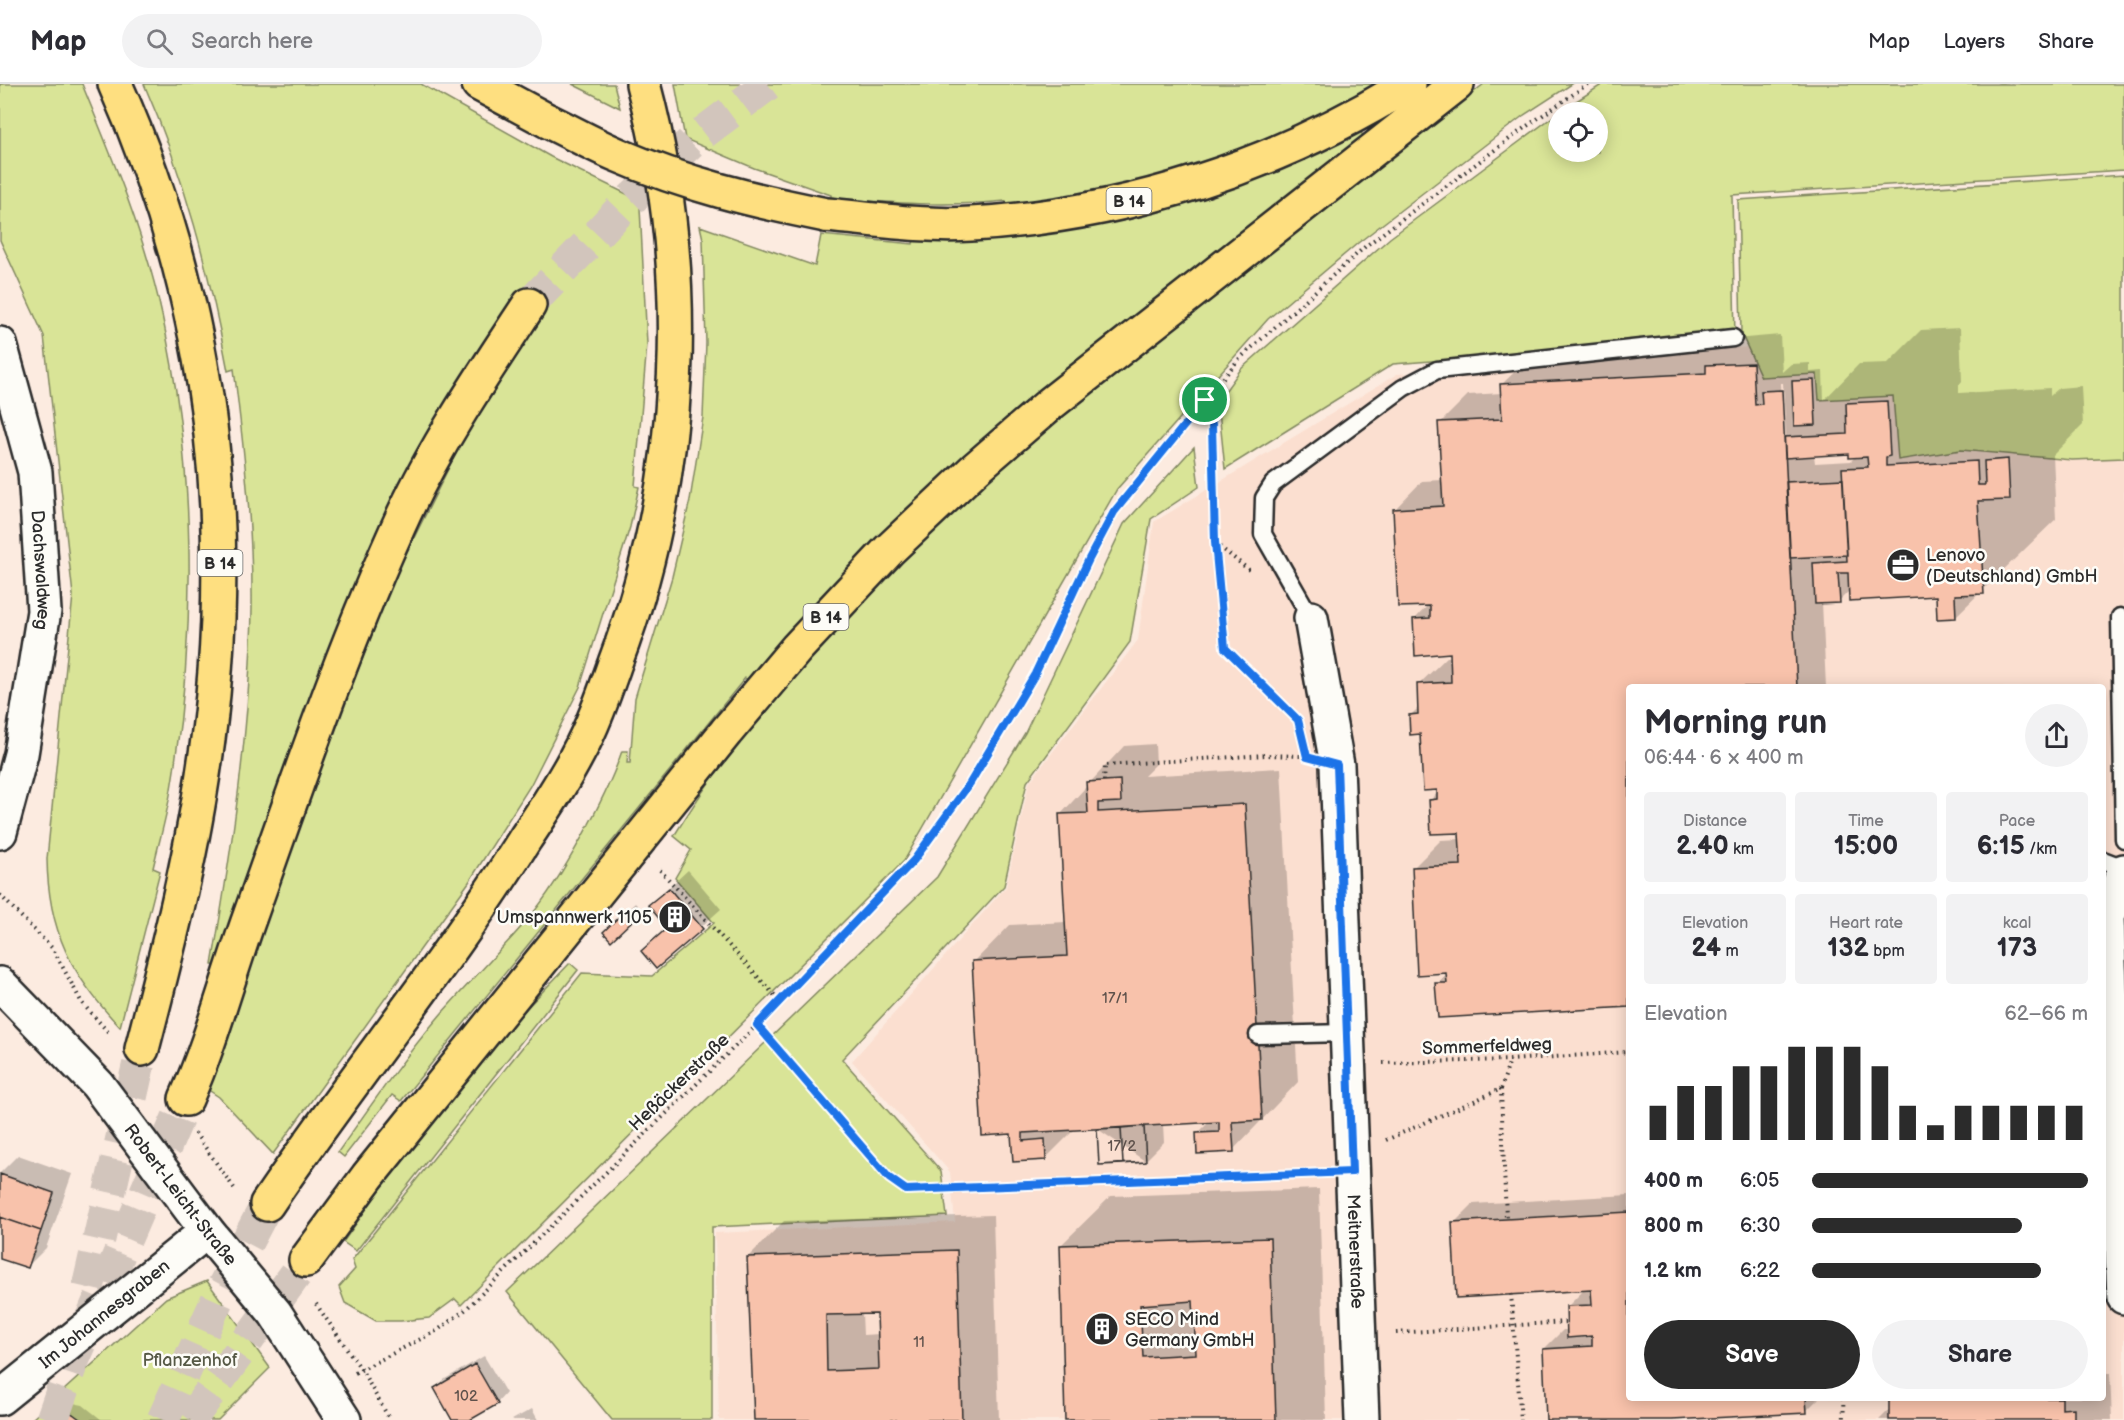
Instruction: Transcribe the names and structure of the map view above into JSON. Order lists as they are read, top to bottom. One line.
{"streets":{"highway":["B 14"],"street":["Dachswaldweg","Robert-Leicht-Straße","Meitnerstraße","Im Johannesgraben"],"path":["Sommerfeldweg","Heßäckerstraße"]},"crossings":[["Sommerfeldweg","Meitnerstraße"],["Heßäckerstraße","Robert-Leicht-Straße"],["Robert-Leicht-Straße","Im Johannesgraben"]],"parks":["Pflanzenhof"],"places":{"office":["Lenovo (Deutschland) GmbH"],"building":["Umspannwerk 1105","SECO Mind Germany GmbH"]},"house_numbers":["17/1","17/2","11","102"],"page":{"header":"Map","search":"Search here","nav":["Map","Layers","Share"],"heading":["Morning run","06:44 · 6 × 400 m"],"stats":[["Distance","2.40 km"],["Time","15:00"],["Pace","6:15 /km"],["Elevation","24 m"],["Heart rate","132 bpm"],["kcal","173"]],"chart":["Elevation","62–66 m"],"list":[{"name":"400 m","note":"6:05"},{"name":"800 m","note":"6:30"},{"name":"1.2 km","note":"6:22"}],"buttons":["Save","Share"]}}
